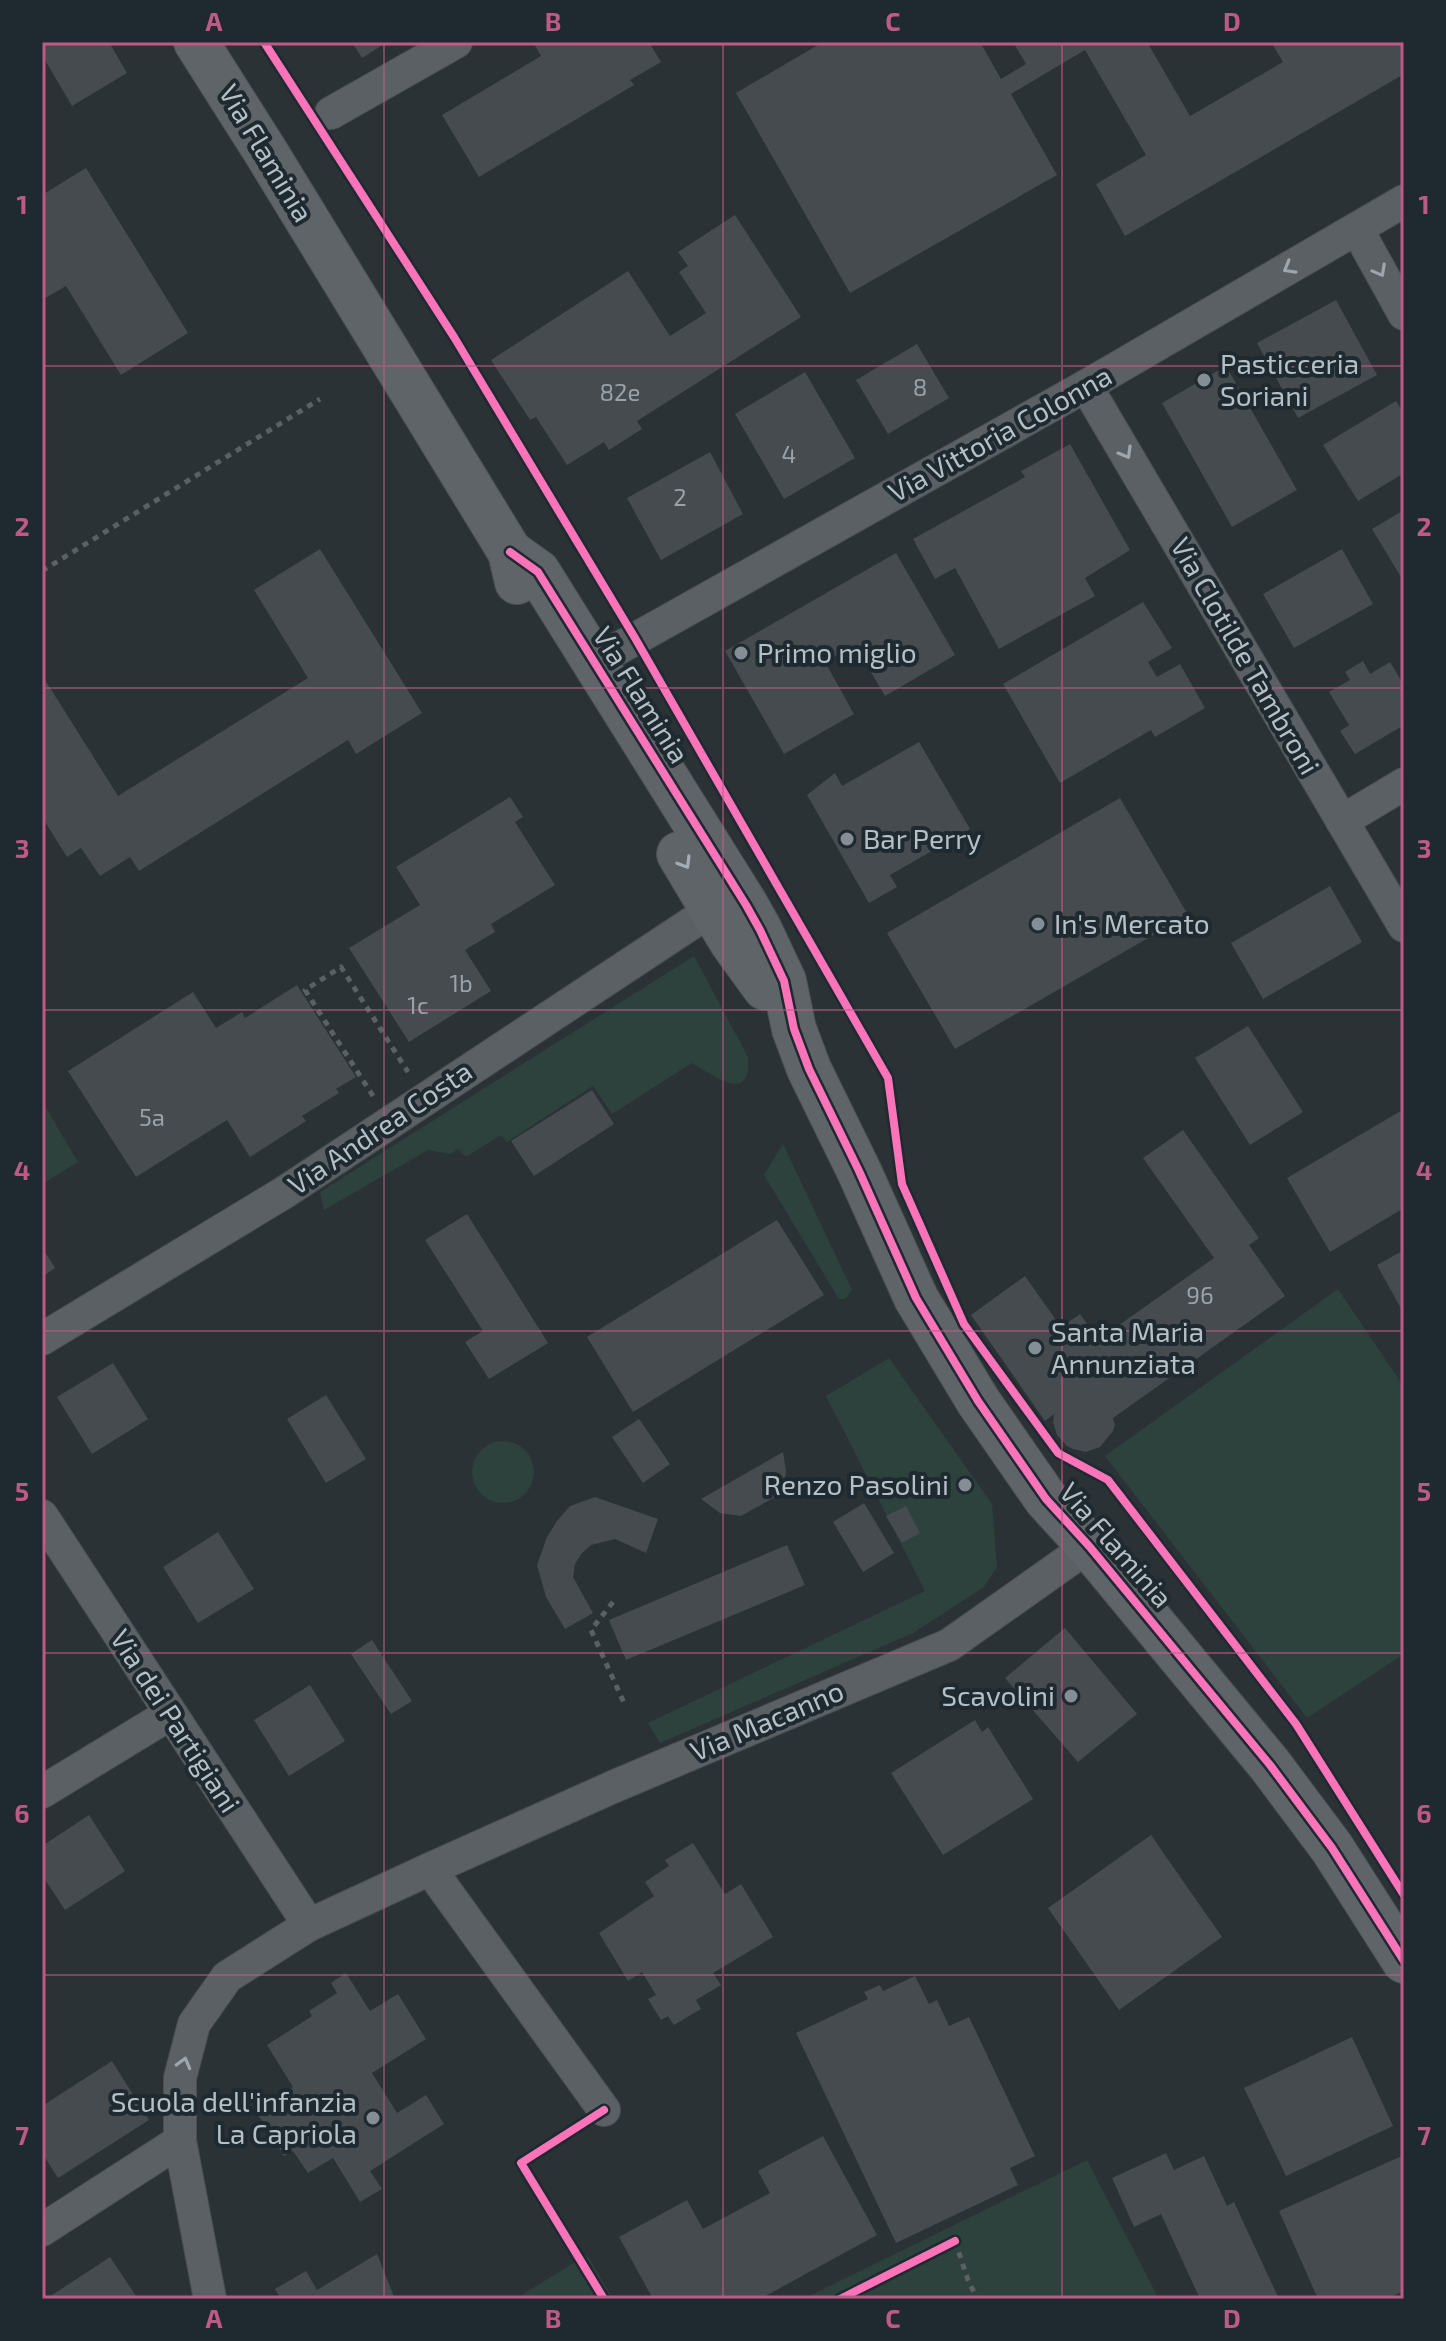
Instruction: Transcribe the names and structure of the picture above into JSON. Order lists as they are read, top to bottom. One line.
{"streets":{"street":["Via Flaminia","Via Vittoria Colonna","Via Clotilde Tambroni","Via Andrea Costa","Via dei Partigiani","Via Macanno"]},"crossings":[["Via Flaminia","Via Vittoria Colonna"],["Via Flaminia","Via Andrea Costa"],["Via Flaminia","Via Macanno"],["Via Vittoria Colonna","Via Clotilde Tambroni"],["Via dei Partigiani","Via Macanno"]],"one_way":["Via Clotilde Tambroni"],"places":["Pasticceria Soriani","Primo miglio","Bar Perry","In's Mercato","Santa Maria Annunziata","Renzo Pasolini","Scavolini","Scuola dell'infanzia La Capriola"],"house_numbers":["8","82e","4","2","1b","1c","5a","96"],"grid":{"columns":["A","B","C","D"],"rows":["1","2","3","4","5","6","7"]}}
